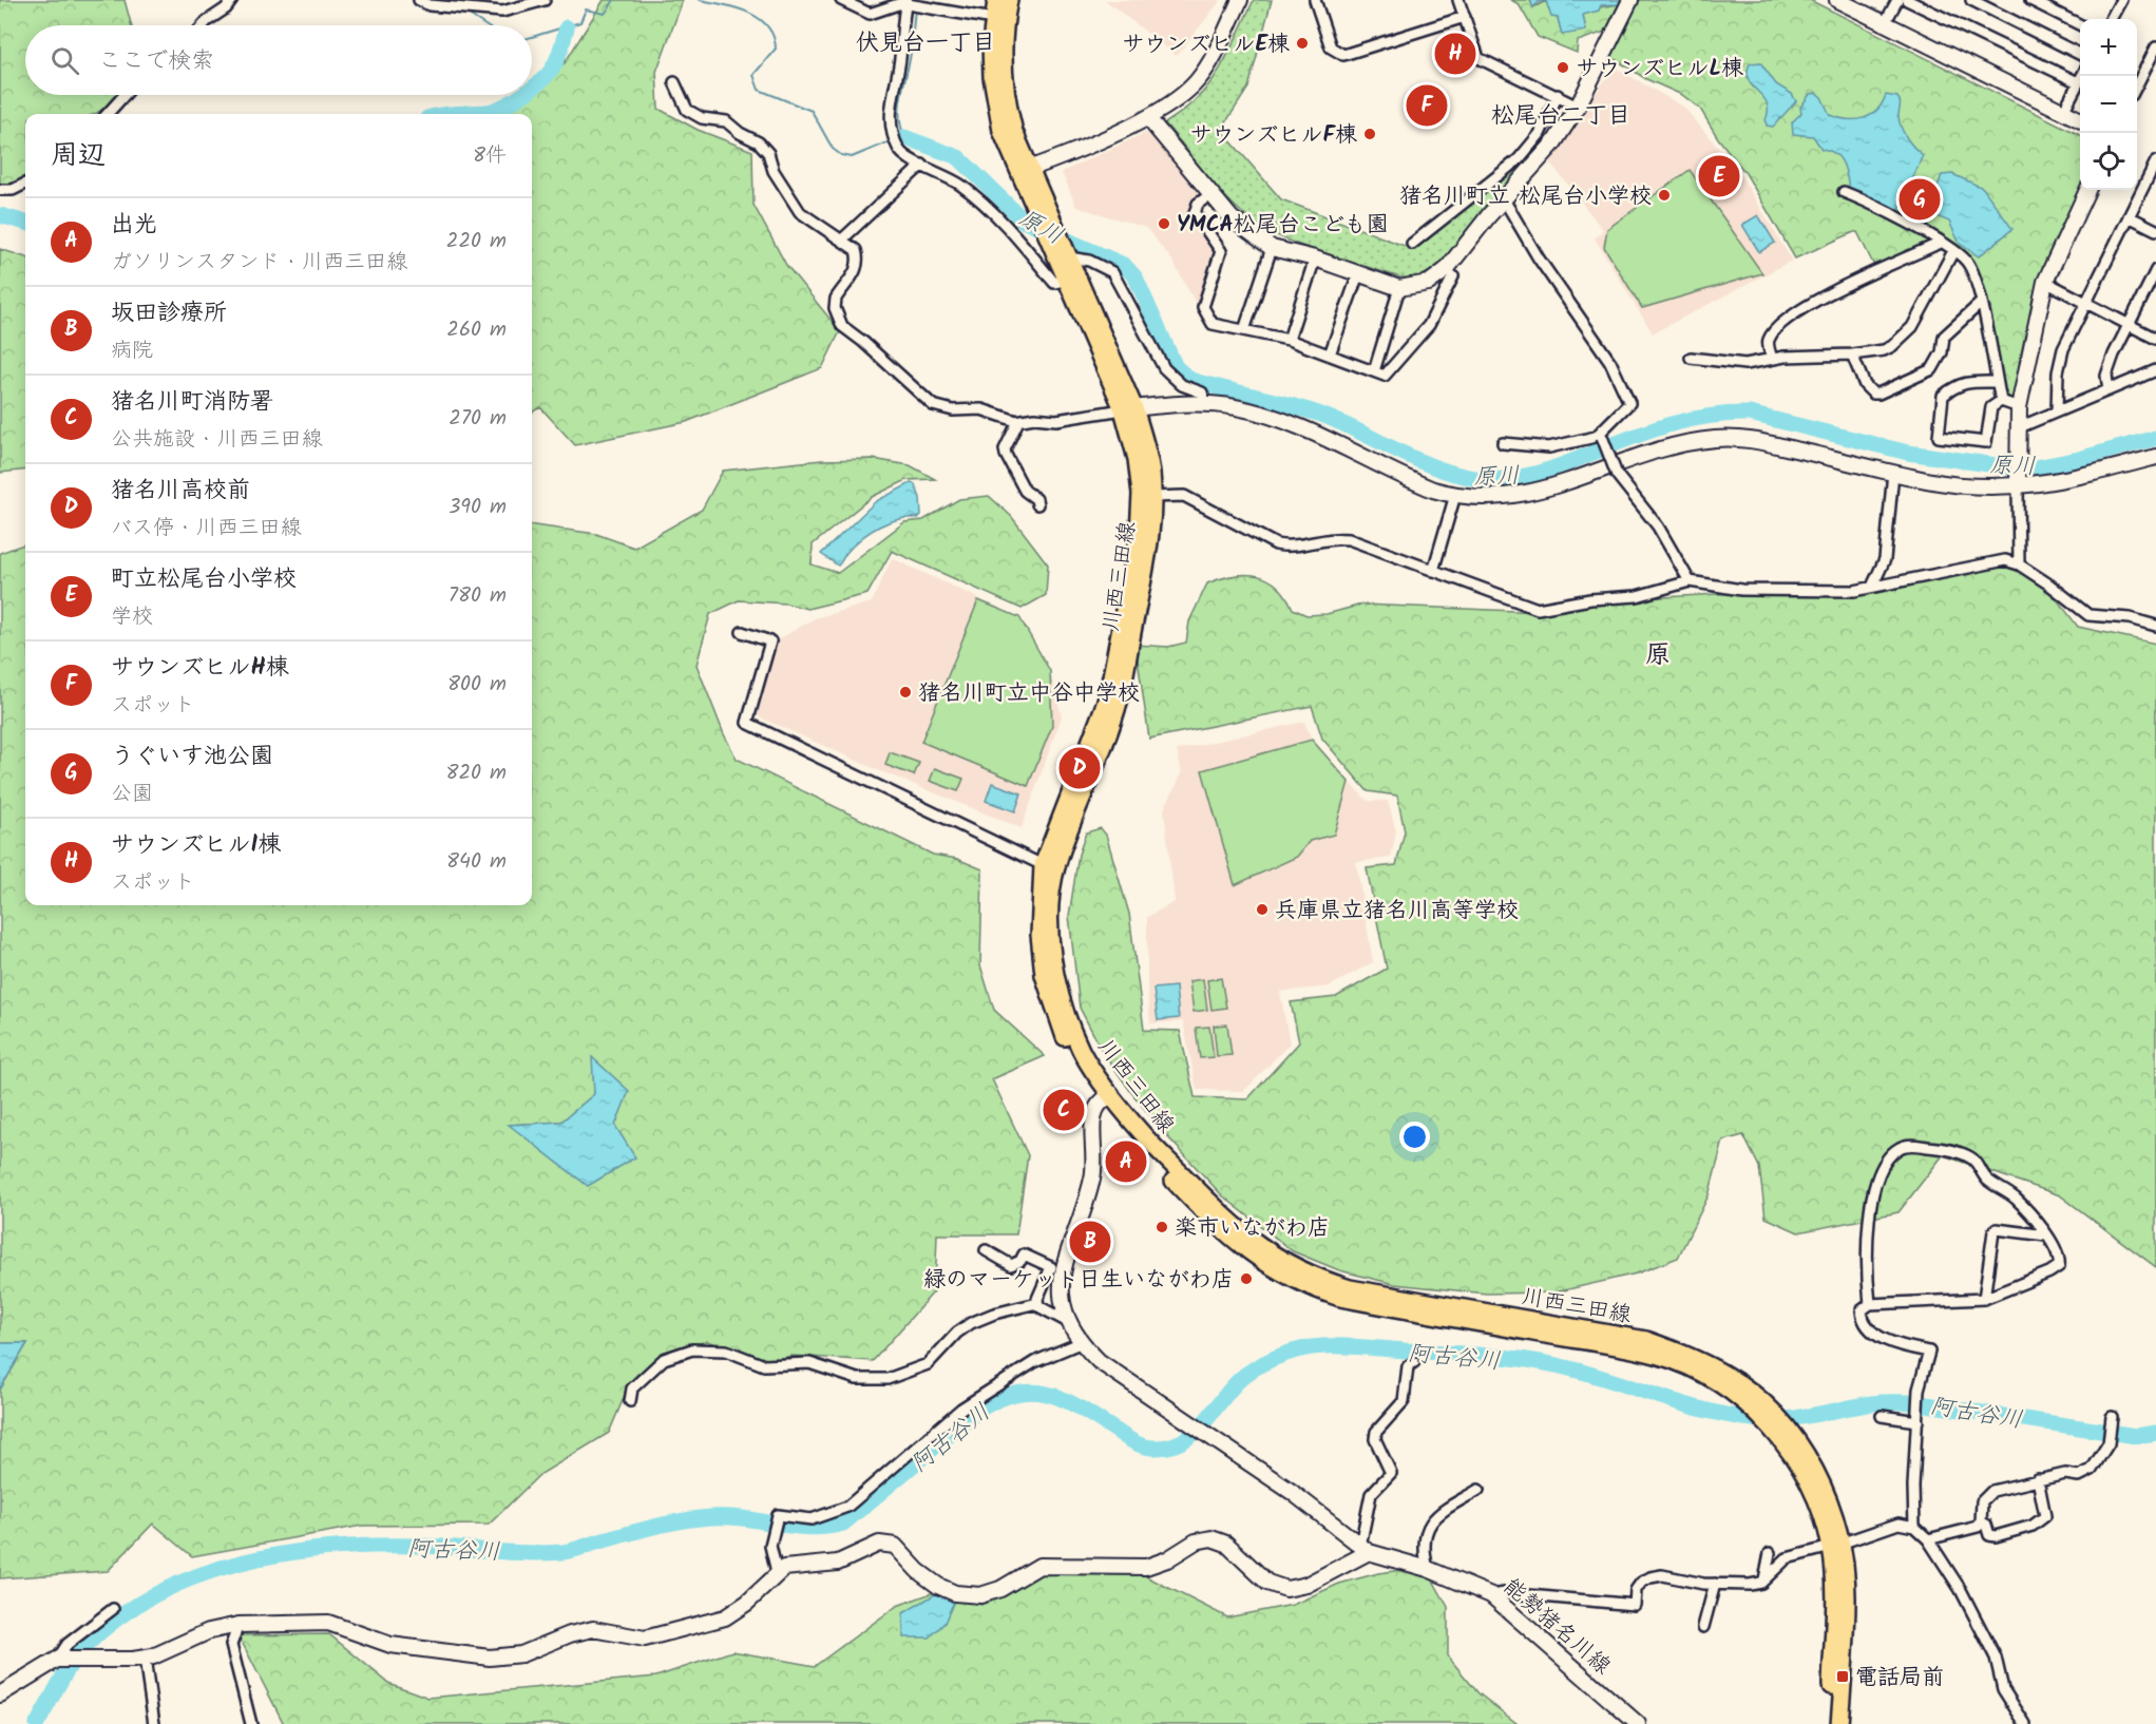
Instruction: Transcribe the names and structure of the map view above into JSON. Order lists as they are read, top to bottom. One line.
{"streets":{"main road":["川西三田線"],"street":["能勢猪名川線"]},"districts":["伏見台一丁目","松尾台二丁目","原"],"water":["原川","阿古谷川"],"places":{"other":["サウンズヒルE棟","サウンズヒルL棟","サウンズヒルF棟","猪名川町立 松尾台小学校","YMCA松尾台こども園","猪名川町立中谷中学校","兵庫県立猪名川高等学校","楽市いながわ店","緑のマーケット日生いながわ店"],"transit":["電話局前"]},"page":{"map_buttons":["+","−"],"search":"ここで検索","pins":["H","F","E","G","D","C","A","B"],"heading":["周辺","8件"],"list":[{"mark":"A","name":"出光","note":"ガソリンスタンド · 川西三田線","value":"220 m"},{"mark":"B","name":"坂田診療所","note":"病院","value":"260 m"},{"mark":"C","name":"猪名川町消防署","note":"公共施設 · 川西三田線","value":"270 m"},{"mark":"D","name":"猪名川高校前","note":"バス停 · 川西三田線","value":"390 m"},{"mark":"E","name":"町立松尾台小学校","note":"学校","value":"780 m"},{"mark":"F","name":"サウンズヒルH棟","note":"スポット","value":"800 m"},{"mark":"G","name":"うぐいす池公園","note":"公園","value":"820 m"},{"mark":"H","name":"サウンズヒルI棟","note":"スポット","value":"840 m"}]}}
